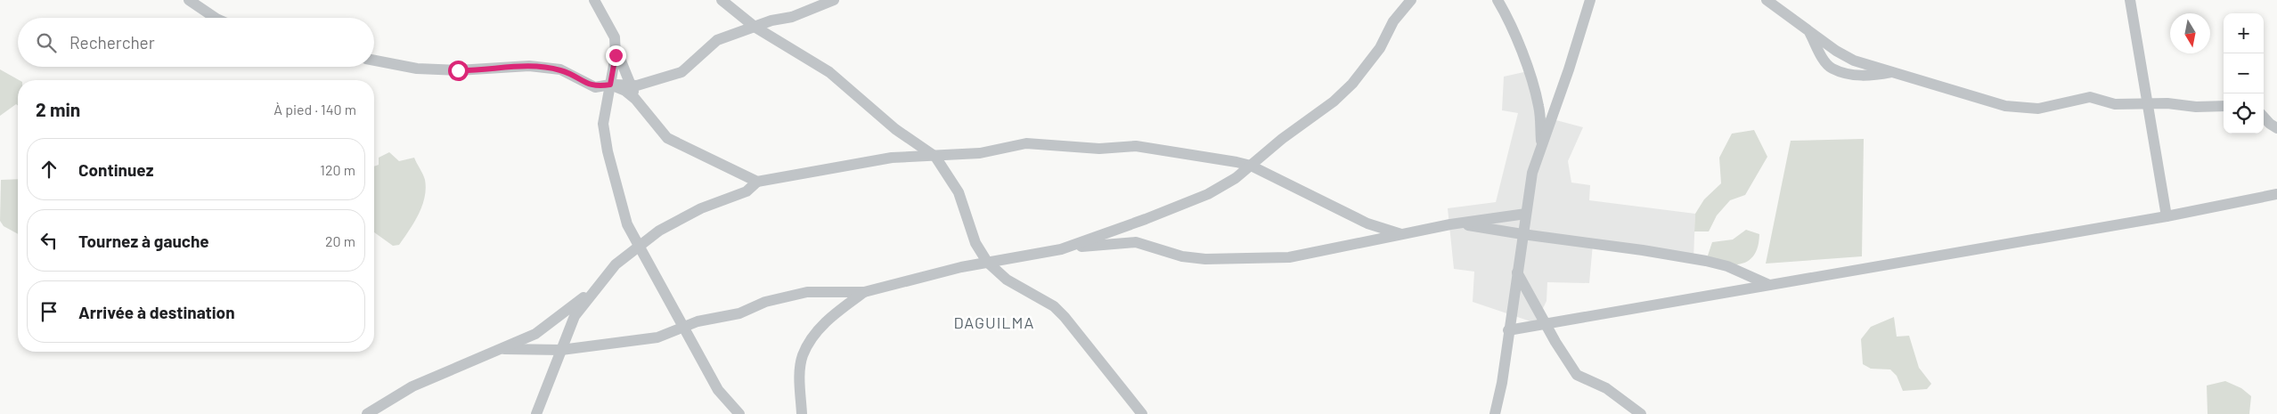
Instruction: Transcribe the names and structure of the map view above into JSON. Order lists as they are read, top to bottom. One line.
{"districts":["DAGUILMA"],"north":"bottom","page":{"map_buttons":["+","−"],"search":"Rechercher","heading":["2 min","À pied · 140 m"],"list":[["Continuez","120 m"],["Tournez à gauche","20 m"],"Arrivée à destination"]}}
